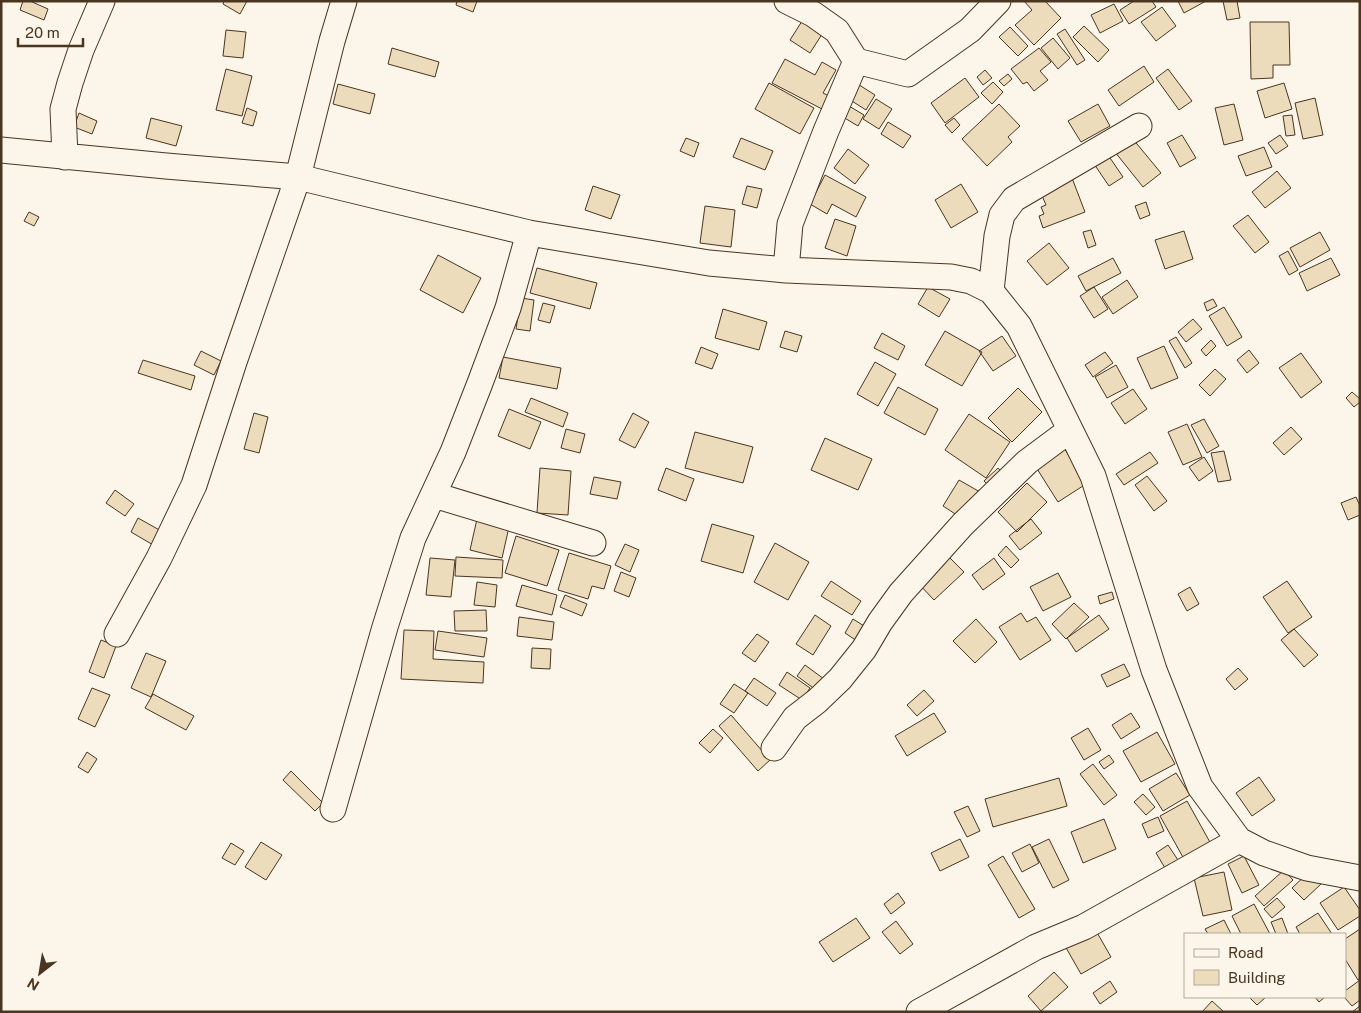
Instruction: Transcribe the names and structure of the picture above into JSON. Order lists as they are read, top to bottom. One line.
{"legend":["Road","Building"],"scale_bar":"20 m","north":"bottom left"}
